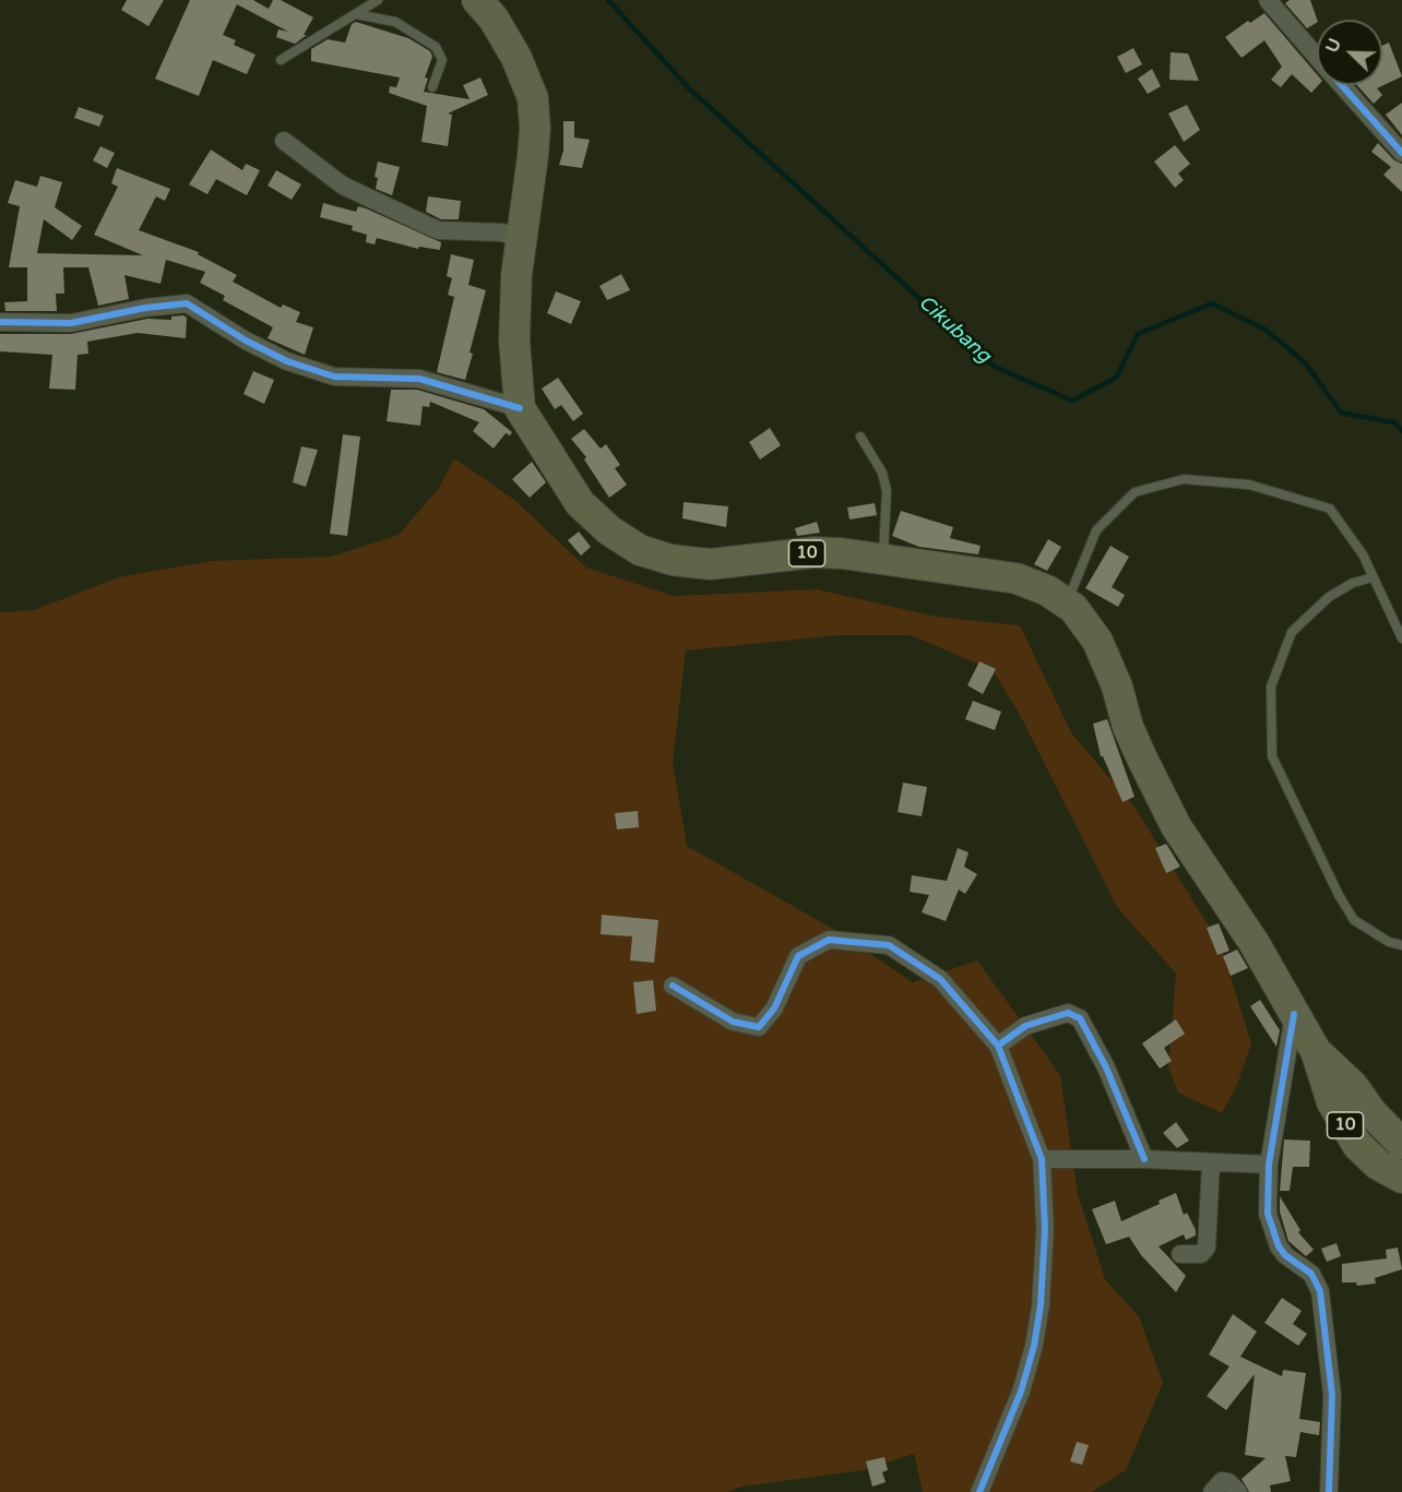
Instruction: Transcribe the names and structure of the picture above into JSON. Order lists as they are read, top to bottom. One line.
{"streets":{"highway":["10"]},"water":["Cikubang"],"north":"top left"}
